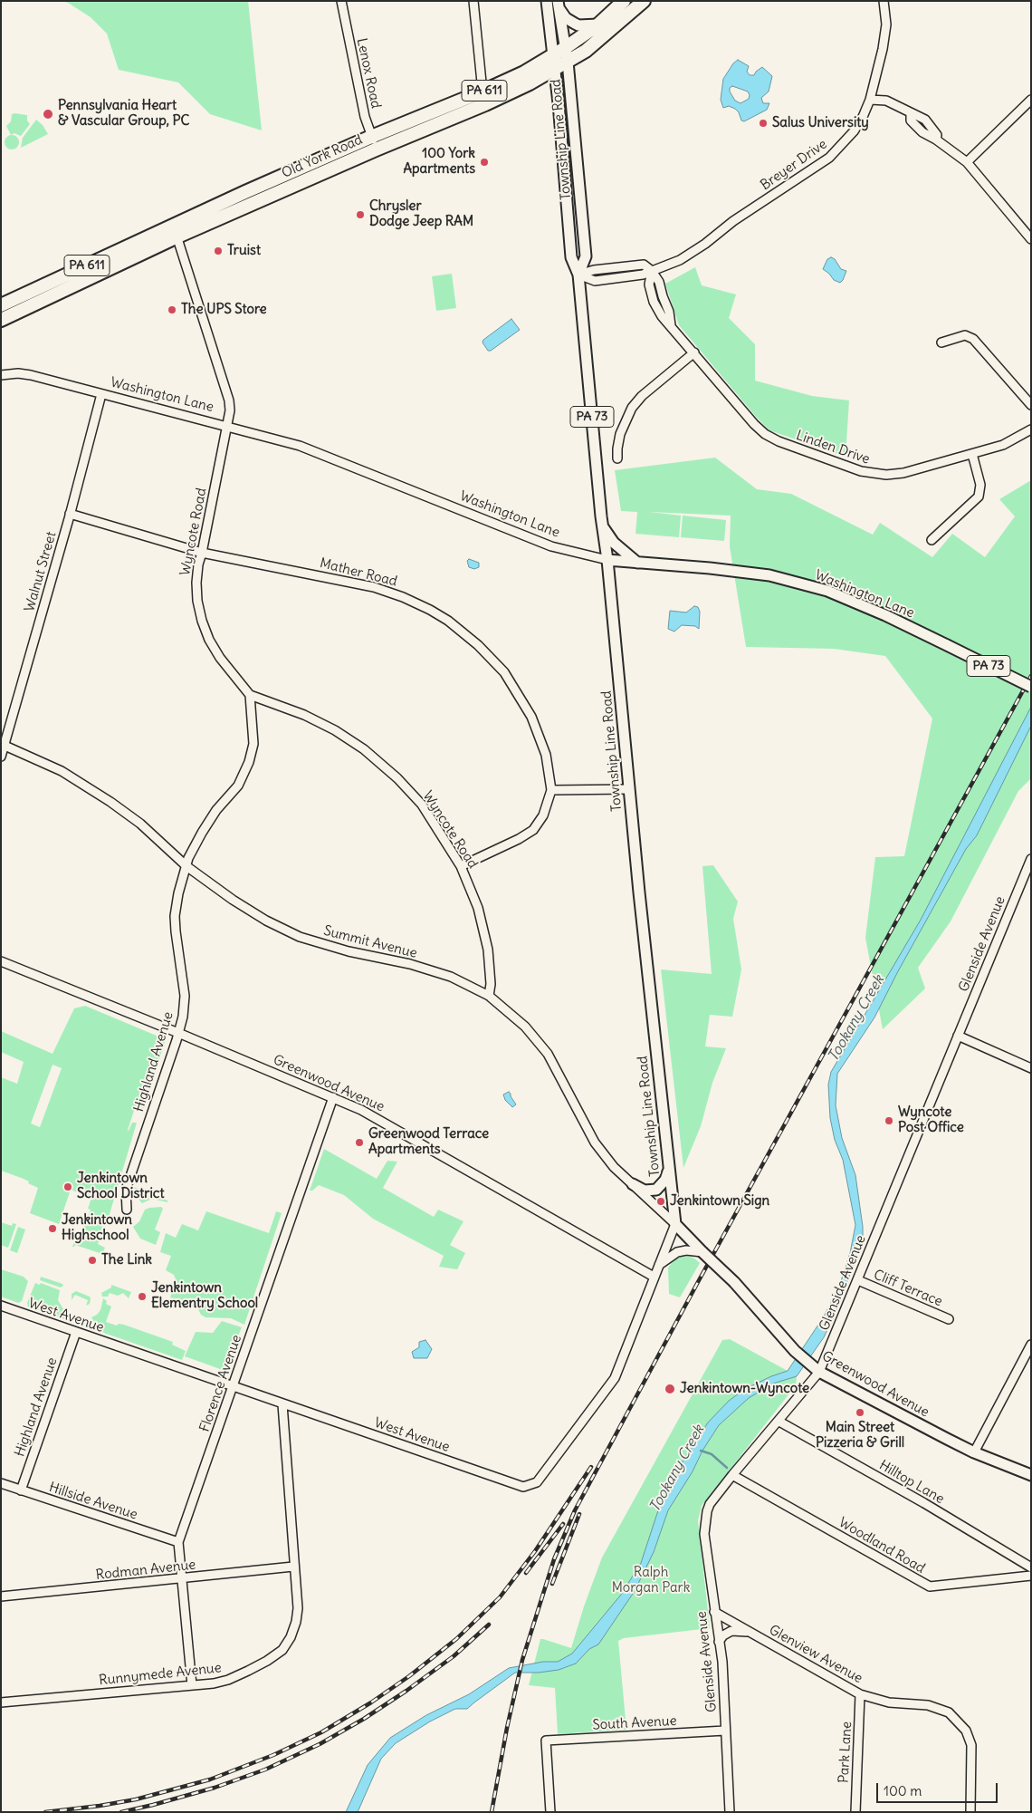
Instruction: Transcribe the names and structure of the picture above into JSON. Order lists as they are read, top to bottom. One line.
{"streets":{"highway":["PA 611","Old York Road"],"main road":["Township Line Road","Washington Lane","PA 73","Greenwood Avenue"],"street":["Lenox Road","Breyer Drive","Linden Drive","Wyncote Road","Walnut Street","Mather Road","Summit Avenue","Glenside Avenue","Highland Avenue","Cliff Terrace","West Avenue","Florence Avenue","Hilltop Lane","Hillside Avenue","Woodland Road","Rodman Avenue","Glenview Avenue","Runnymede Avenue","South Avenue","Park Lane"]},"crossings":[["Lenox Road","Old York Road"],["Township Line Road","Old York Road"],["Township Line Road","Breyer Drive"],["Township Line Road","Washington Lane"],["Township Line Road","Summit Avenue"],["Township Line Road","Greenwood Avenue"],["Township Line Road","West Avenue"],["Old York Road","Wyncote Road"],["Breyer Drive","Linden Drive"],["Washington Lane","Wyncote Road"],["Washington Lane","Walnut Street"],["Wyncote Road","Mather Road"],["Wyncote Road","Summit Avenue"],["Wyncote Road","Highland Avenue"],["Walnut Street","Mather Road"],["Walnut Street","Summit Avenue"],["Summit Avenue","Highland Avenue"],["Summit Avenue","Greenwood Avenue"],["Summit Avenue","West Avenue"],["Glenside Avenue","Greenwood Avenue"],["Glenside Avenue","Cliff Terrace"],["Glenside Avenue","Hilltop Lane"],["Glenside Avenue","Woodland Road"],["Glenside Avenue","Glenview Avenue"],["Glenside Avenue","South Avenue"],["Highland Avenue","Greenwood Avenue"],["Highland Avenue","West Avenue"],["Highland Avenue","Hillside Avenue"],["Greenwood Avenue","West Avenue"],["Greenwood Avenue","Florence Avenue"],["West Avenue","Florence Avenue"],["West Avenue","Runnymede Avenue"],["Florence Avenue","Hillside Avenue"],["Florence Avenue","Rodman Avenue"],["Florence Avenue","Runnymede Avenue"],["Rodman Avenue","Runnymede Avenue"],["Glenview Avenue","Park Lane"]],"water":["Tookany Creek"],"parks":["Ralph Morgan Park"],"places":["Pennsylvania Heart & Vascular Group, PC","Salus University","100 York Apartments","Chrysler Dodge Jeep RAM","Truist","The UPS Store","Wyncote Post Office","Greenwood Terrace Apartments","Jenkintown School District","Jenkintown Sign","Jenkintown Highschool","The Link","Jenkintown Elementry School","Jenkintown-Wyncote","Main Street Pizzeria & Grill"],"scale_bar":"100 m"}
